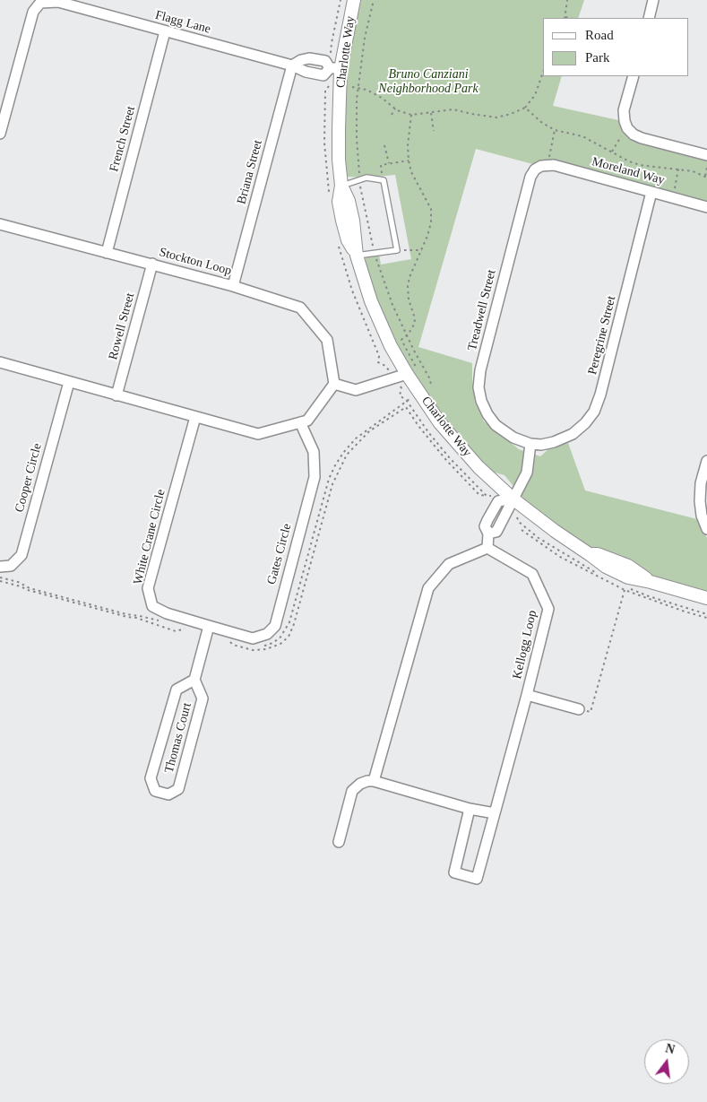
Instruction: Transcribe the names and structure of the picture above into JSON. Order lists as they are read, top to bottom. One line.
{"streets":{"street":["Flagg Lane","Charlotte Way","French Street","Moreland Way","Briana Street","Stockton Loop","Treadwell Street","Rowell Street","Peregrine Street","Cooper Circle","White Crane Circle","Gates Circle","Kellogg Loop","Thomas Court"]},"crossings":[["Flagg Lane","Charlotte Way"],["Flagg Lane","French Street"],["Flagg Lane","Briana Street"],["French Street","Stockton Loop"],["Moreland Way","Treadwell Street"],["Moreland Way","Peregrine Street"],["Briana Street","Stockton Loop"],["Stockton Loop","Rowell Street"],["Treadwell Street","Peregrine Street"],["White Crane Circle","Gates Circle"]],"parks":["Bruno Canziani Neighborhood Park"],"legend":["Road","Park"],"north":"top"}
